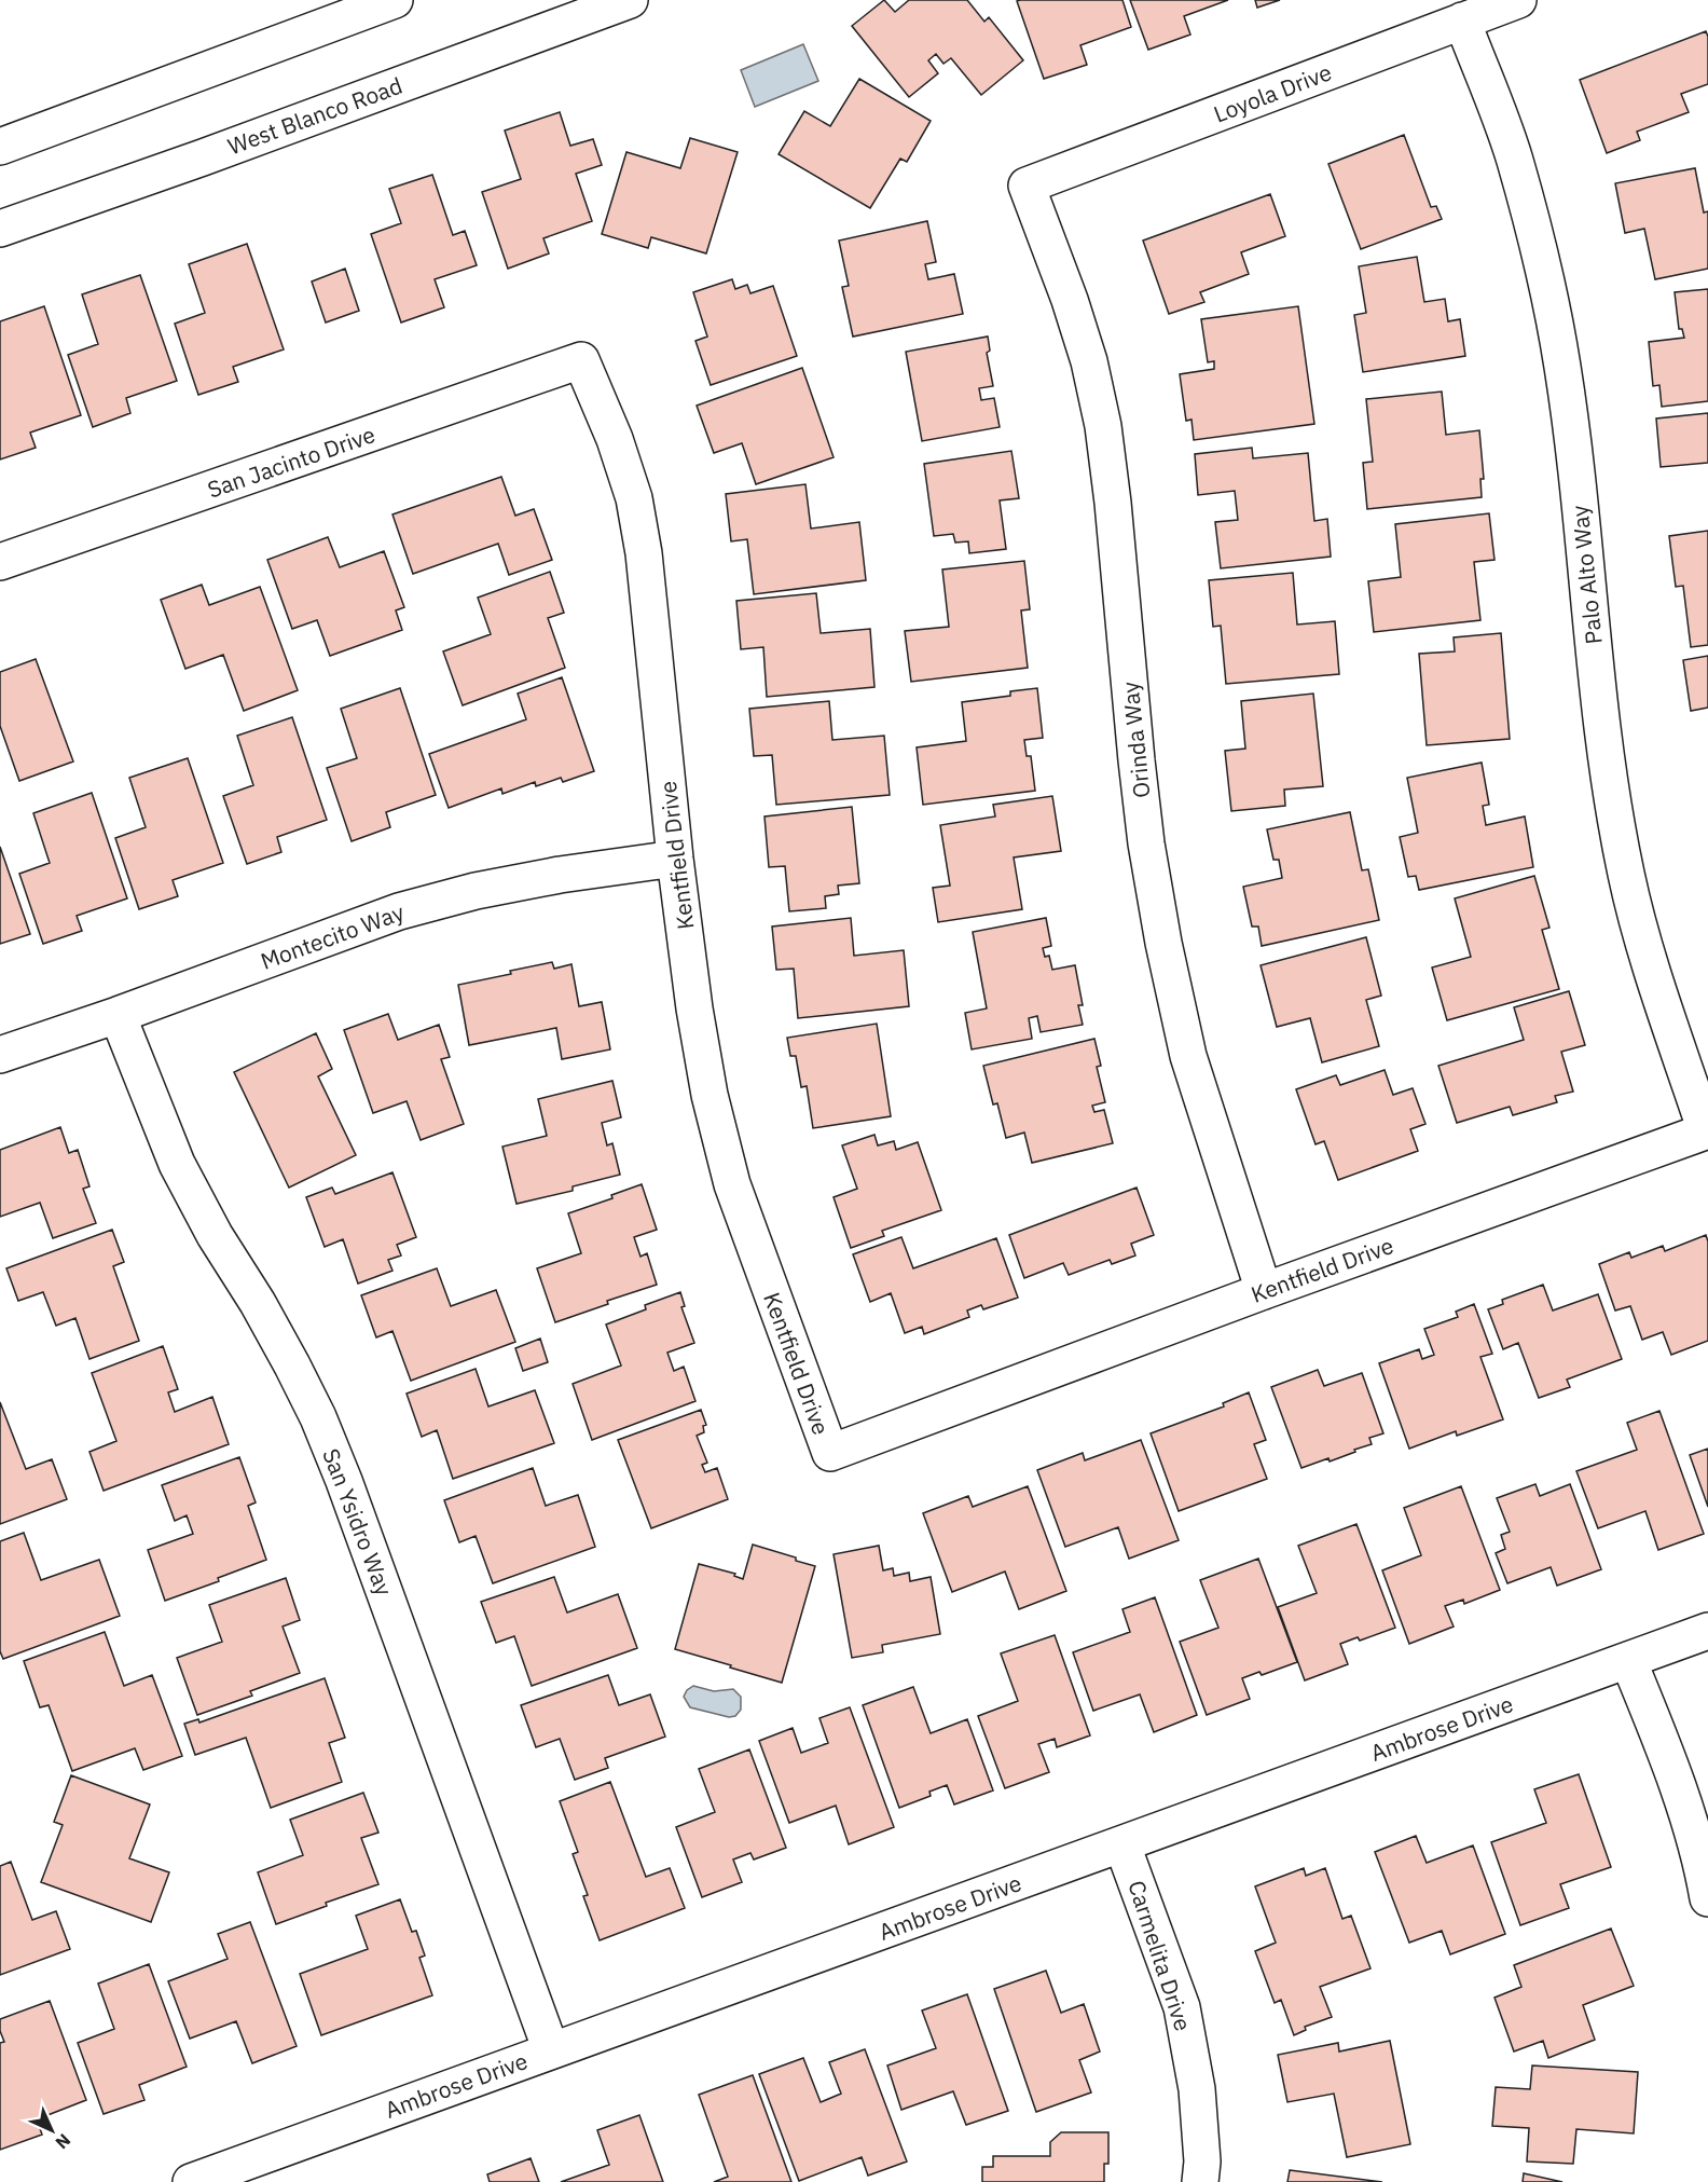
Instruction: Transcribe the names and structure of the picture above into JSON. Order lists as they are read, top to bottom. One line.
{"streets":{"street":["Loyola Drive","West Blanco Road","San Jacinto Drive","Palo Alto Way","Orinda Way","Kentfield Drive","Montecito Way","San Ysidro Way","Ambrose Drive","Carmelita Drive"]},"crossings":[["Loyola Drive","Palo Alto Way"],["Loyola Drive","Orinda Way"],["San Jacinto Drive","Kentfield Drive"],["Palo Alto Way","Kentfield Drive"],["Orinda Way","Kentfield Drive"],["Kentfield Drive","Montecito Way"],["Montecito Way","San Ysidro Way"],["San Ysidro Way","Ambrose Drive"],["Ambrose Drive","Carmelita Drive"]],"north":"bottom right"}
